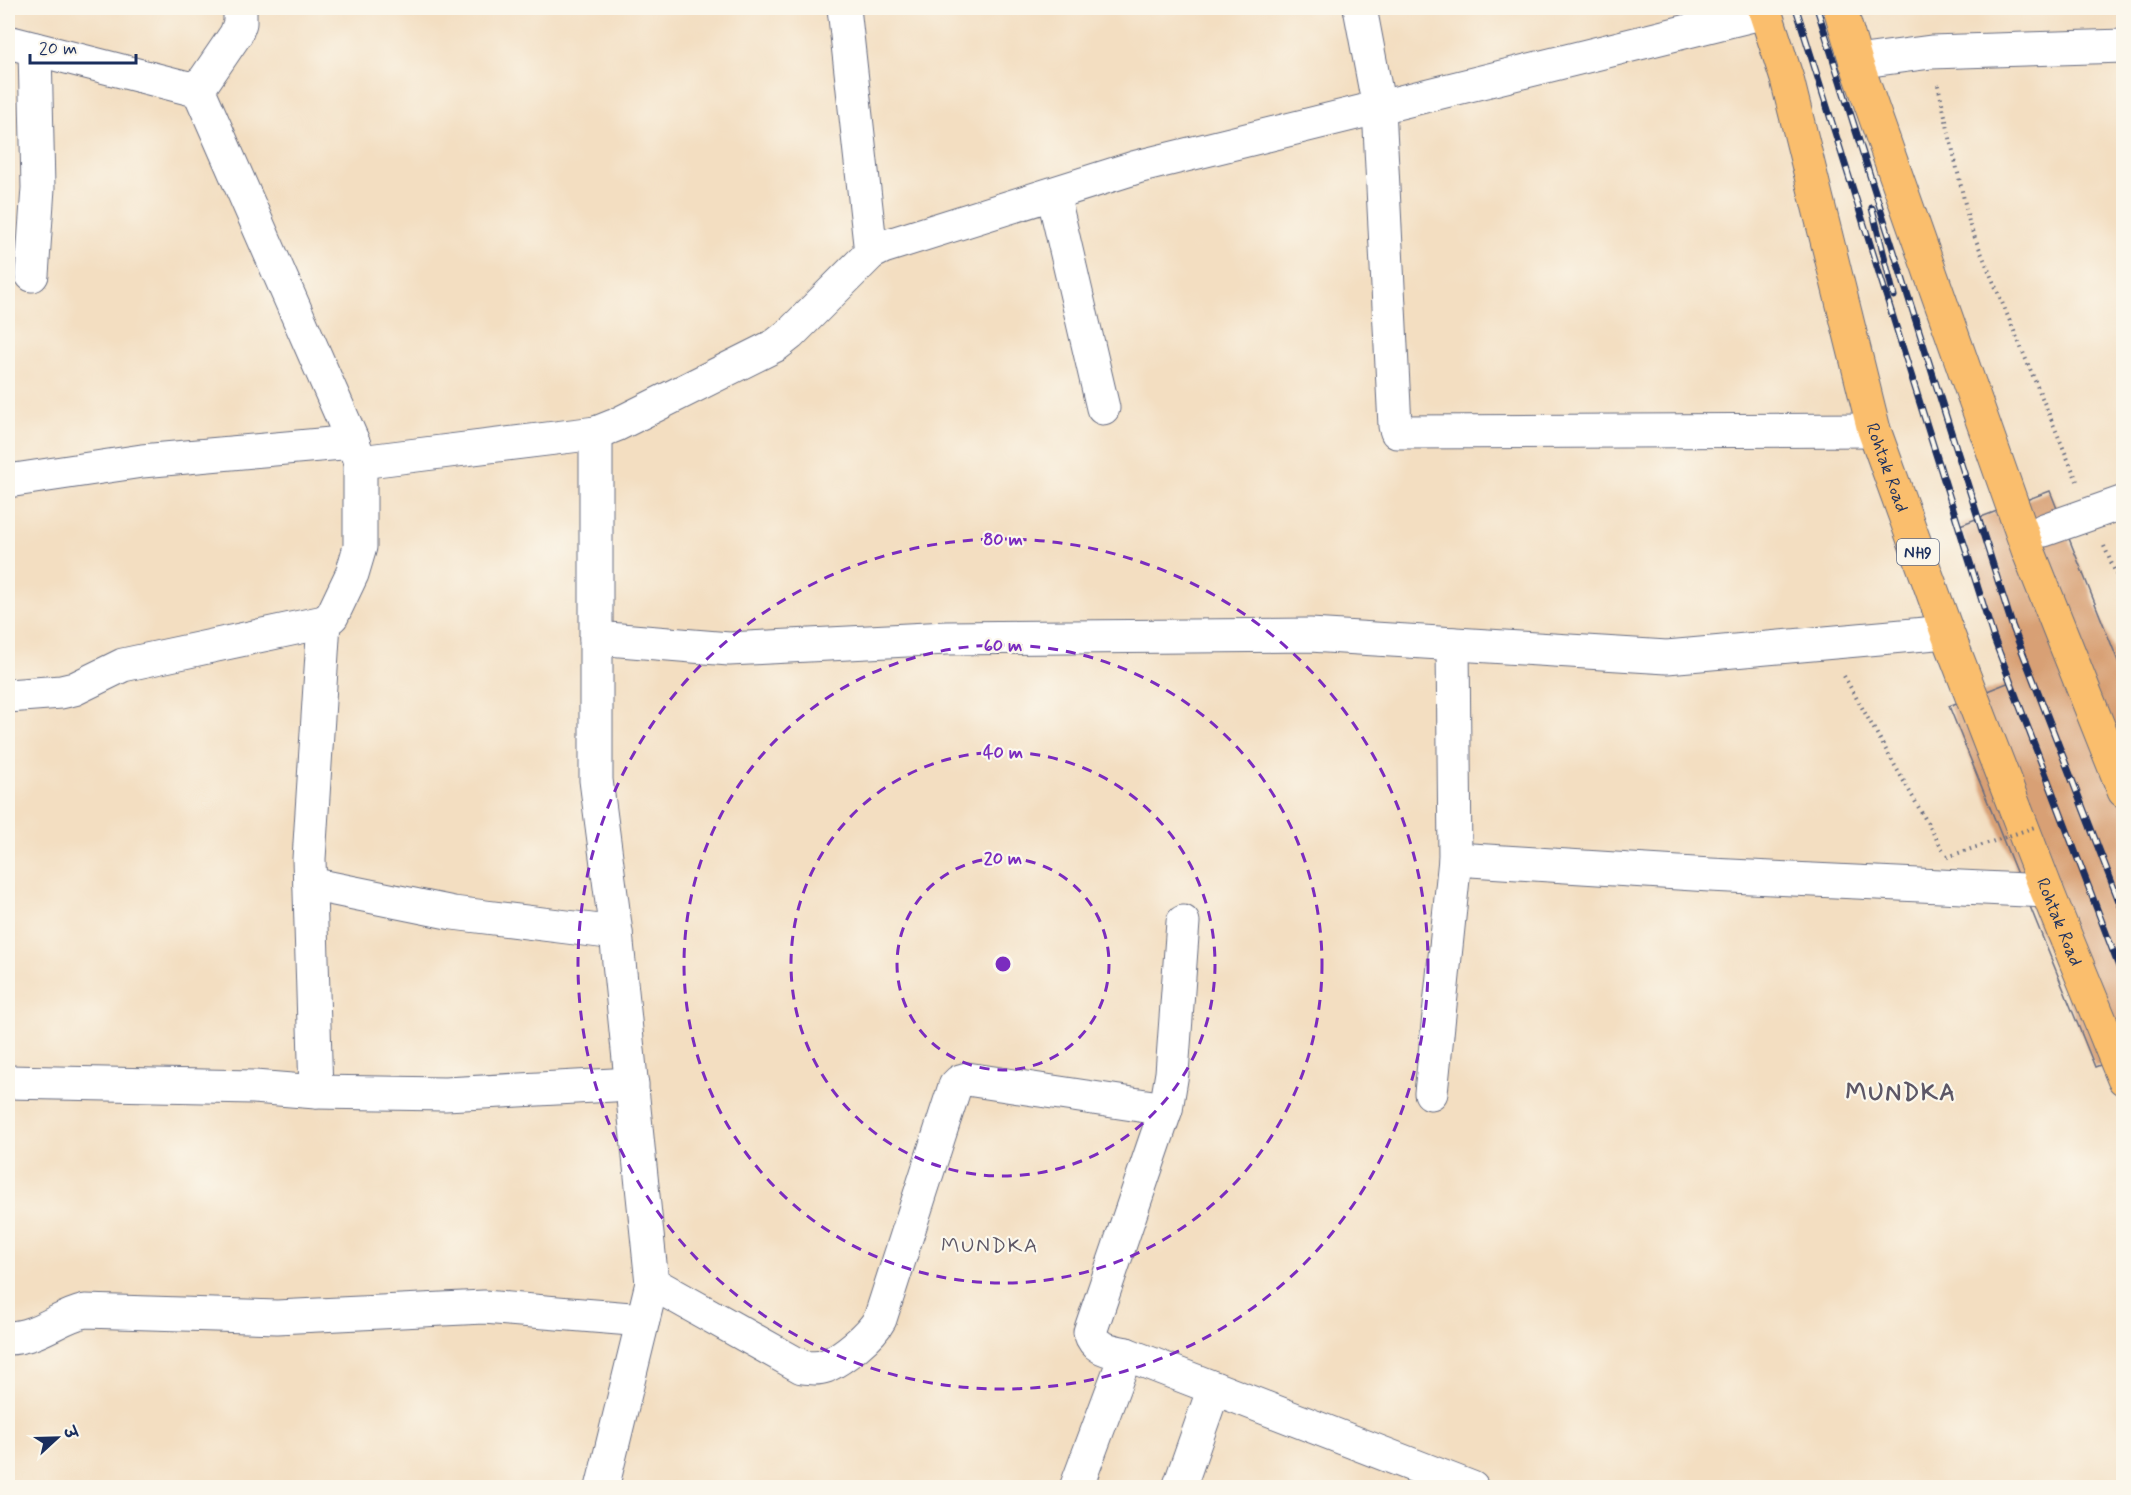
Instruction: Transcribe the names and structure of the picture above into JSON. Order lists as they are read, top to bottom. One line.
{"streets":{"highway":["Rohtak Road","NH9"]},"districts":["MUNDKA","MUNDKA"],"scale_bar":"20 m","north":"right","rings":["80 m","60 m","40 m","20 m"]}
